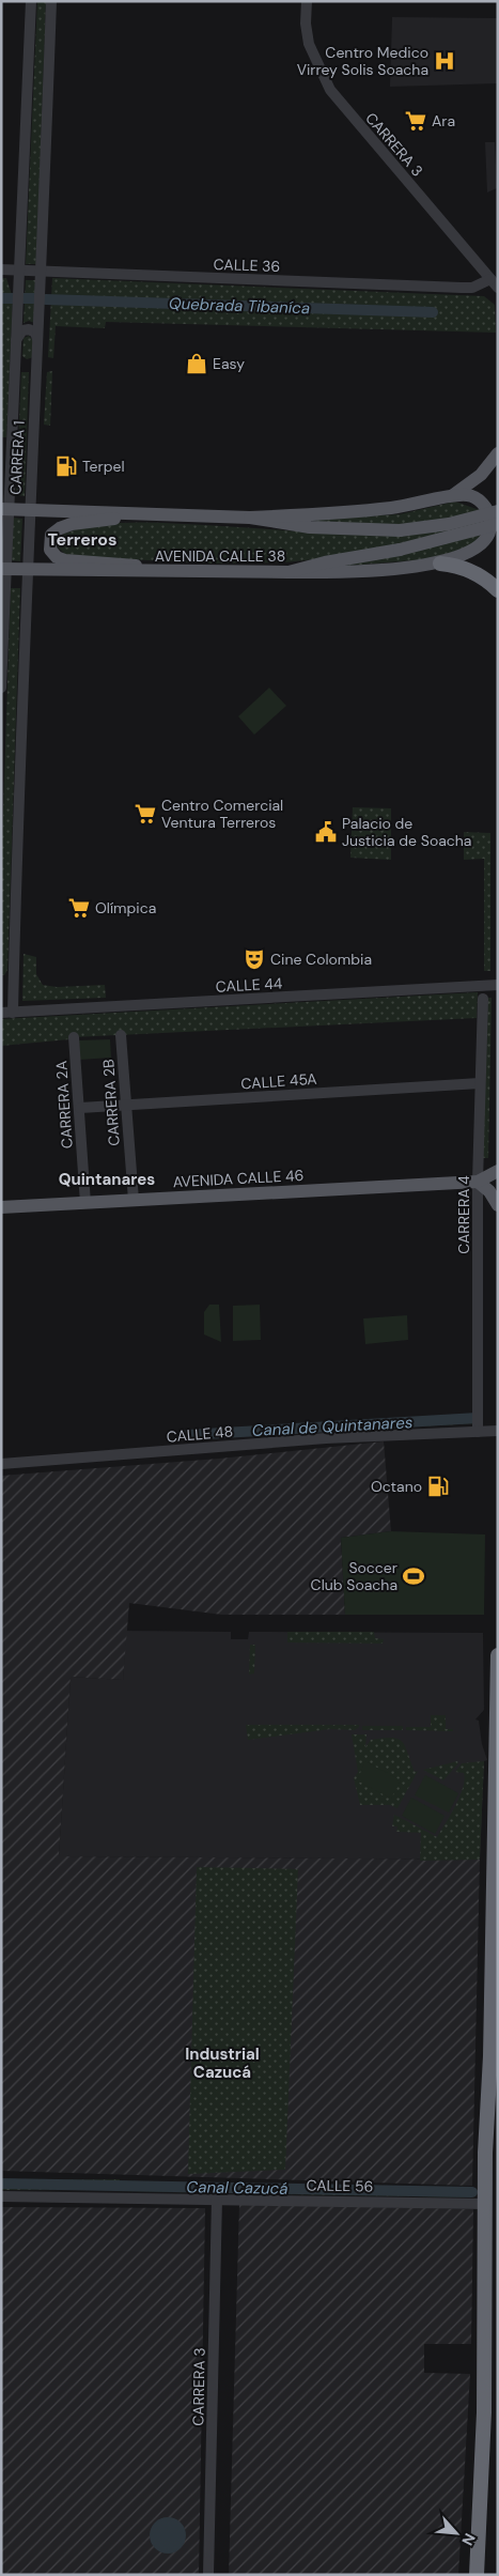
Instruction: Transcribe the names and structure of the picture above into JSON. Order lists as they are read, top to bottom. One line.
{"streets":{"main road":["AVENIDA CALLE 38","AVENIDA CALLE 46"],"street":["CARRERA 3","CALLE 36","CARRERA 1","CALLE 44","CALLE 45A","CARRERA 2B","CARRERA 2A","CARRERA 4","CALLE 48","CALLE 56"]},"crossings":[["CARRERA 3","CALLE 36"],["CARRERA 3","CALLE 56"],["CALLE 36","CARRERA 1"],["CARRERA 1","AVENIDA CALLE 38"],["CARRERA 1","CALLE 44"],["CALLE 45A","CARRERA 2B"],["CALLE 45A","CARRERA 2A"],["CALLE 45A","CARRERA 4"],["CARRERA 2B","AVENIDA CALLE 46"],["CARRERA 2A","AVENIDA CALLE 46"],["AVENIDA CALLE 46","CARRERA 4"],["CARRERA 4","CALLE 48"]],"districts":["Terreros","Quintanares","Industrial Cazucá"],"water":["Quebrada Tibaníca","Canal de Quintanares","Canal Cazucá"],"places":{"hospital":["Centro Medico Virrey Solis Soacha"],"supermarket":["Ara","Centro Comercial Ventura Terreros","Olímpica"],"shop":["Easy"],"fuel station":["Terpel","Octano"],"public building":["Palacio de Justicia de Soacha"],"theatre":["Cine Colombia"],"sports":["Soccer Club Soacha"]},"north":"bottom right"}
